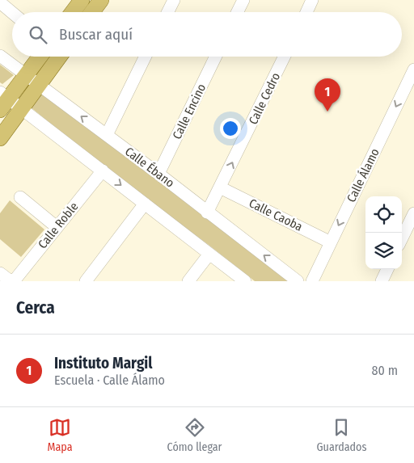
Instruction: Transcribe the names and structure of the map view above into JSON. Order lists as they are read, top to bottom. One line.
{"streets":{"street":["Calle Cedro","Calle Encino","Calle Ébano","Calle Álamo","Calle Caoba","Calle Roble"]},"crossings":[["Calle Cedro","Calle Ébano"],["Calle Cedro","Calle Caoba"],["Calle Encino","Calle Ébano"],["Calle Álamo","Calle Caoba"]],"one_way":["Calle Cedro","Calle Álamo"],"page":{"search":"Buscar aquí","pins":"1","heading":"Cerca","list":[{"mark":"1","name":"Instituto Margil","note":"Escuela · Calle Álamo","value":"80 m"}],"nav":["Mapa","Cómo llegar","Guardados"]}}
